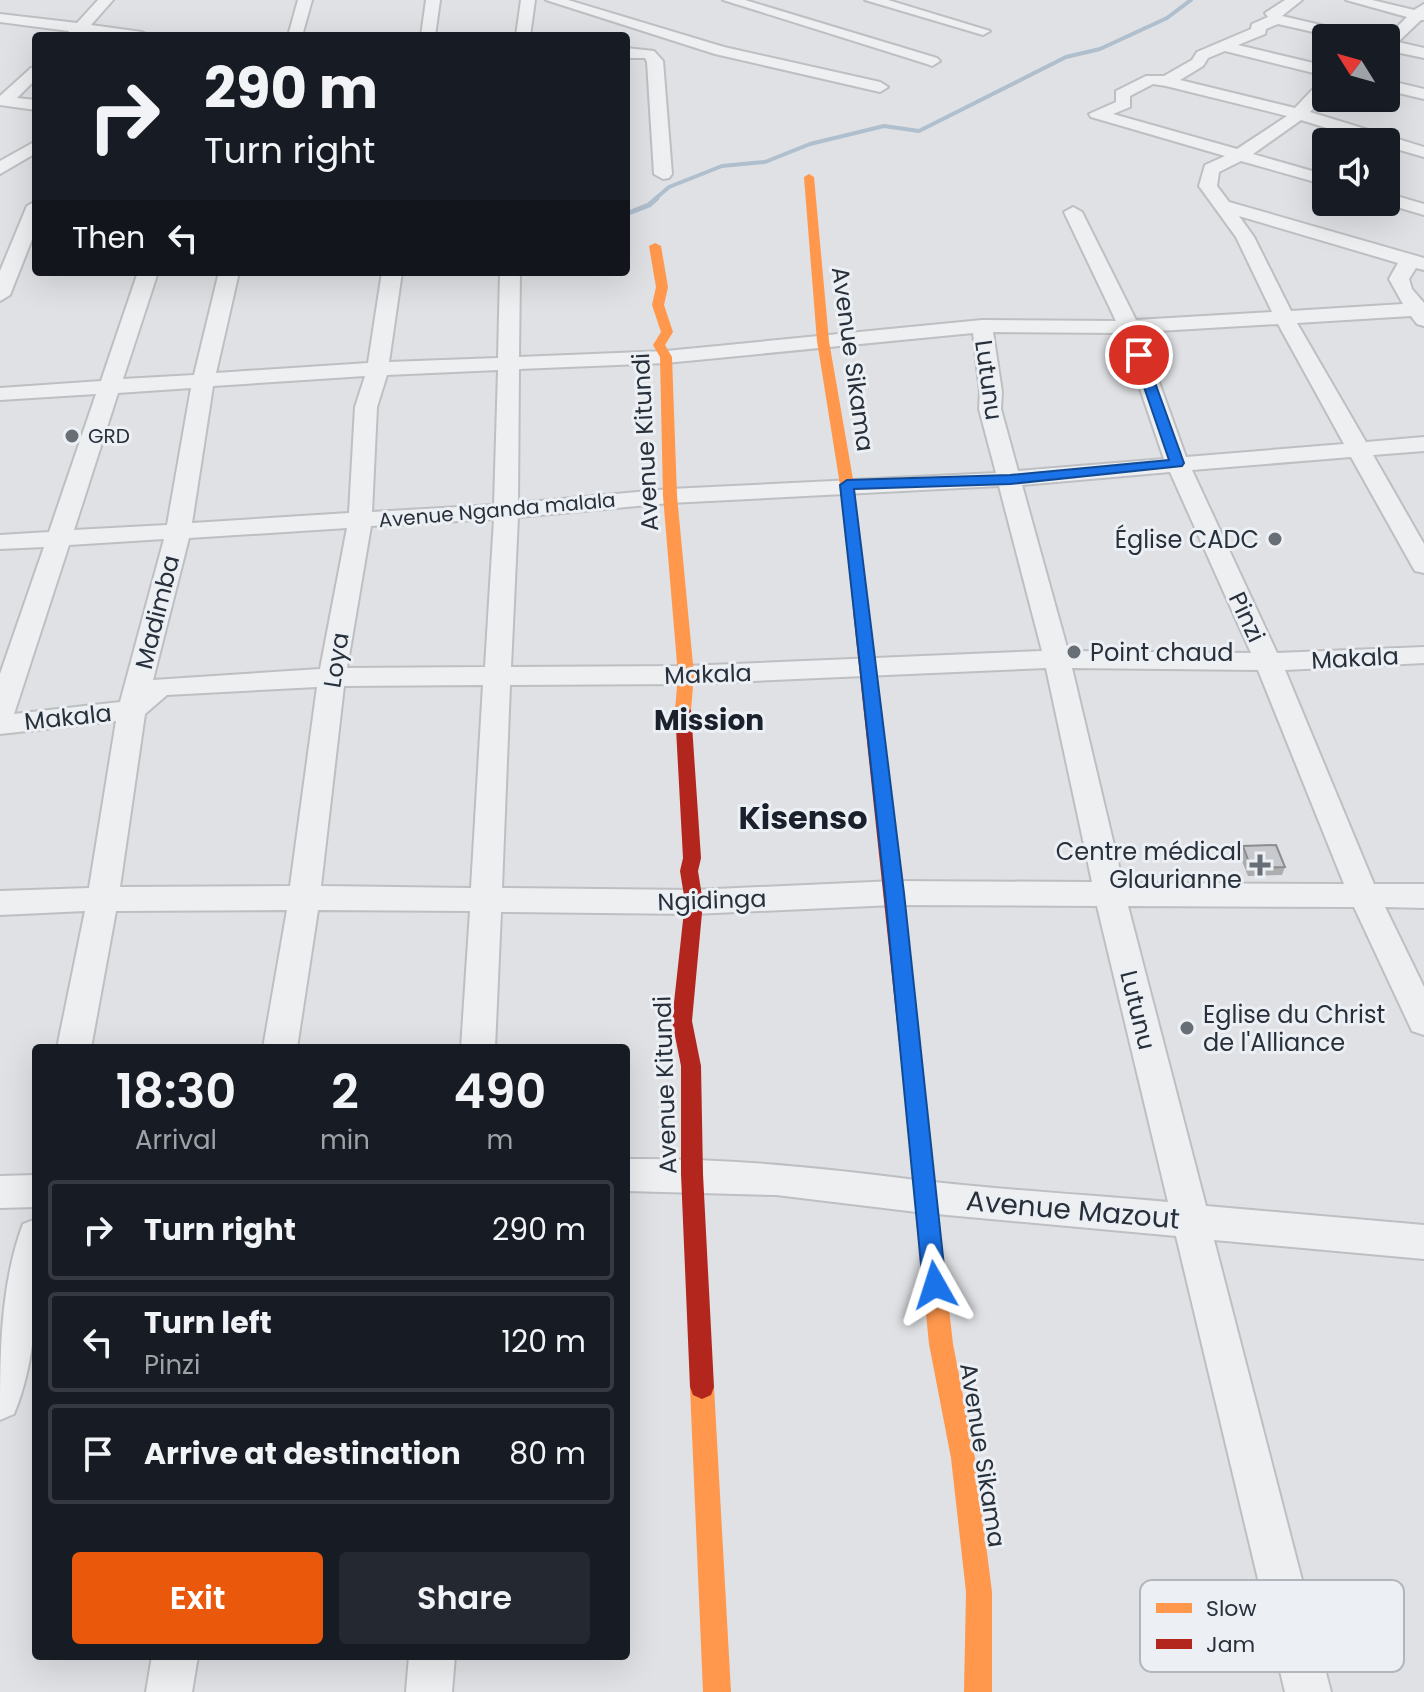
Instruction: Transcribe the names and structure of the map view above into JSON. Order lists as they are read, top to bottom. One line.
{"streets":{"street":["Avenue Sikama","Lutunu","Avenue Kitundi","Avenue Nganda malala","Madimba","Pinzi","Makala","Loya","Ngidinga","Avenue Mazout"]},"crossings":[["Avenue Sikama","Avenue Nganda malala"],["Avenue Sikama","Makala"],["Avenue Sikama","Ngidinga"],["Avenue Sikama","Avenue Mazout"],["Lutunu","Avenue Nganda malala"],["Lutunu","Makala"],["Lutunu","Ngidinga"],["Lutunu","Avenue Mazout"],["Avenue Kitundi","Avenue Nganda malala"],["Avenue Kitundi","Makala"],["Avenue Kitundi","Ngidinga"],["Avenue Kitundi","Avenue Mazout"],["Avenue Nganda malala","Madimba"],["Avenue Nganda malala","Pinzi"],["Avenue Nganda malala","Loya"],["Madimba","Makala"],["Madimba","Ngidinga"],["Pinzi","Makala"],["Pinzi","Ngidinga"],["Makala","Loya"],["Loya","Ngidinga"]],"districts":["Mission","Kisenso"],"places":{"other":["GRD","Église CADC","Point chaud","Eglise du Christ de l'Alliance"],"health":["Centre médical Glaurianne"]},"legend":["Slow","Jam"],"north":"top left","page":{"turn":["290 m","Turn right"],"then":"Then","eta":["18:30","Arrival","2","min","490","m"],"list":[{"name":"Turn right","value":"290 m"},{"name":"Turn left","note":"Pinzi","value":"120 m"},{"name":"Arrive at destination","value":"80 m"}],"buttons":["Exit","Share"]}}
